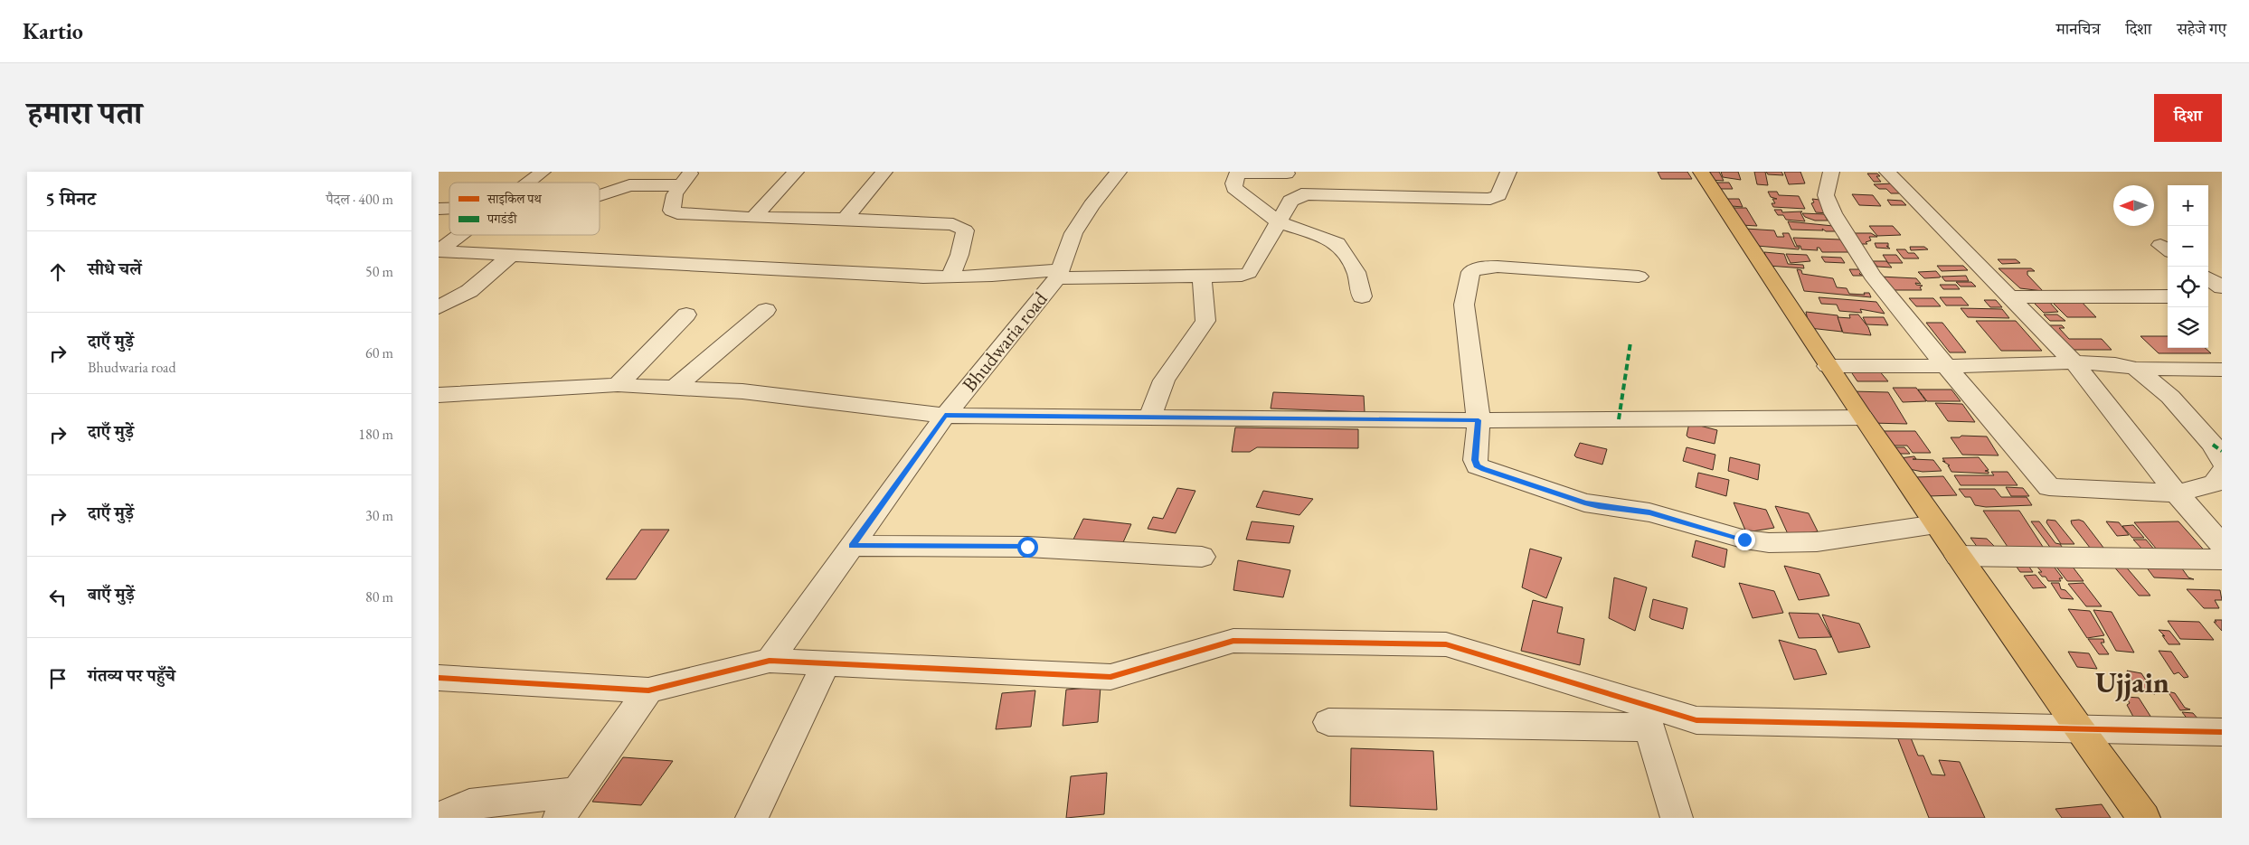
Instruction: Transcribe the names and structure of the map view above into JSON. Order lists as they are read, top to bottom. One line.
{"streets":{"street":["Bhudwaria road"]},"districts":["Ujjain"],"legend":["साइकिल पथ","पगडंडी"],"north":"left","page":{"header":"Kartio","nav":["मानचित्र","दिशा","सहेजे गए"],"title":"हमारा पता","buttons":"दिशा","heading":["5 मिनट","पैदल · 400 m"],"map_buttons":["+","−"],"list":[["सीधे चलें","50 m"],["दाएँ मुड़ें","Bhudwaria road","60 m"],["दाएँ मुड़ें","180 m"],["दाएँ मुड़ें","30 m"],["बाएँ मुड़ें","80 m"],"गंतव्य पर पहुँचे"]}}
